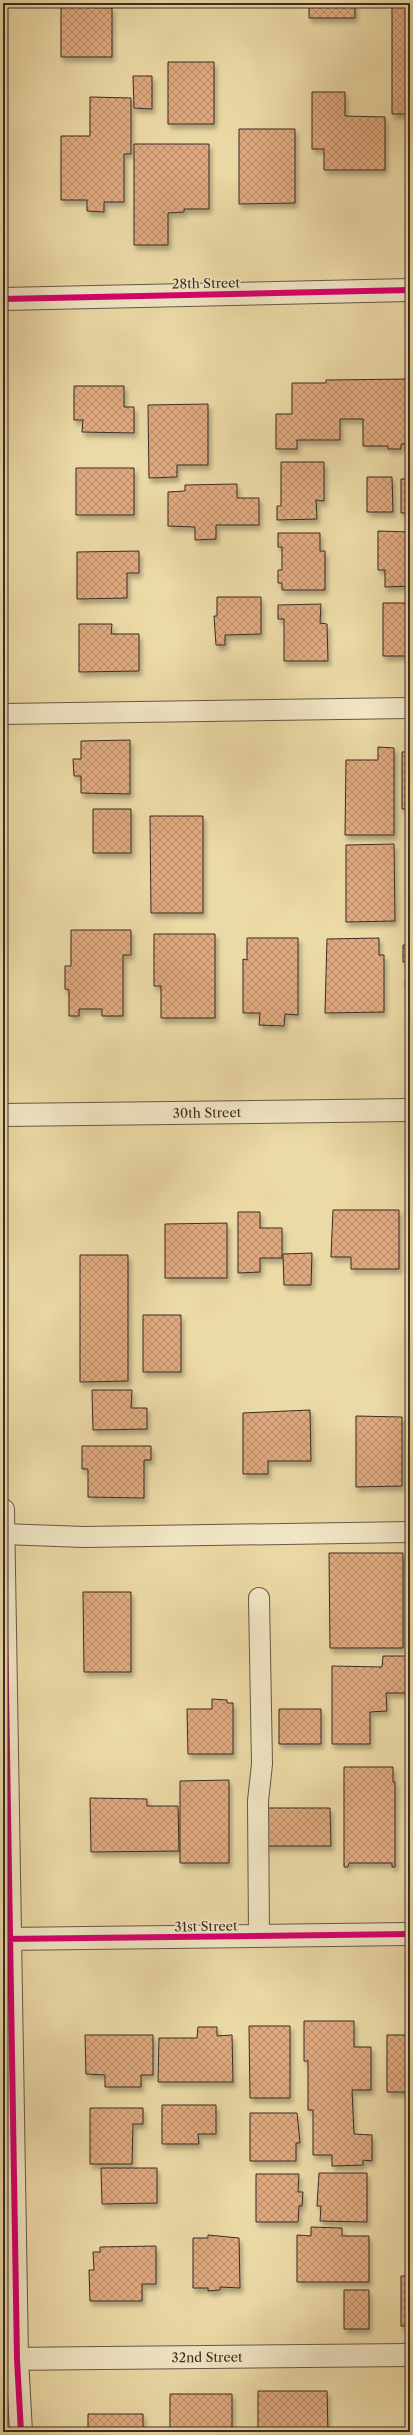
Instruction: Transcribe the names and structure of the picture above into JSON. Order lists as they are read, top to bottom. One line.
{"streets":{"street":["28th Street","30th Street","31st Street","32nd Street"]}}
